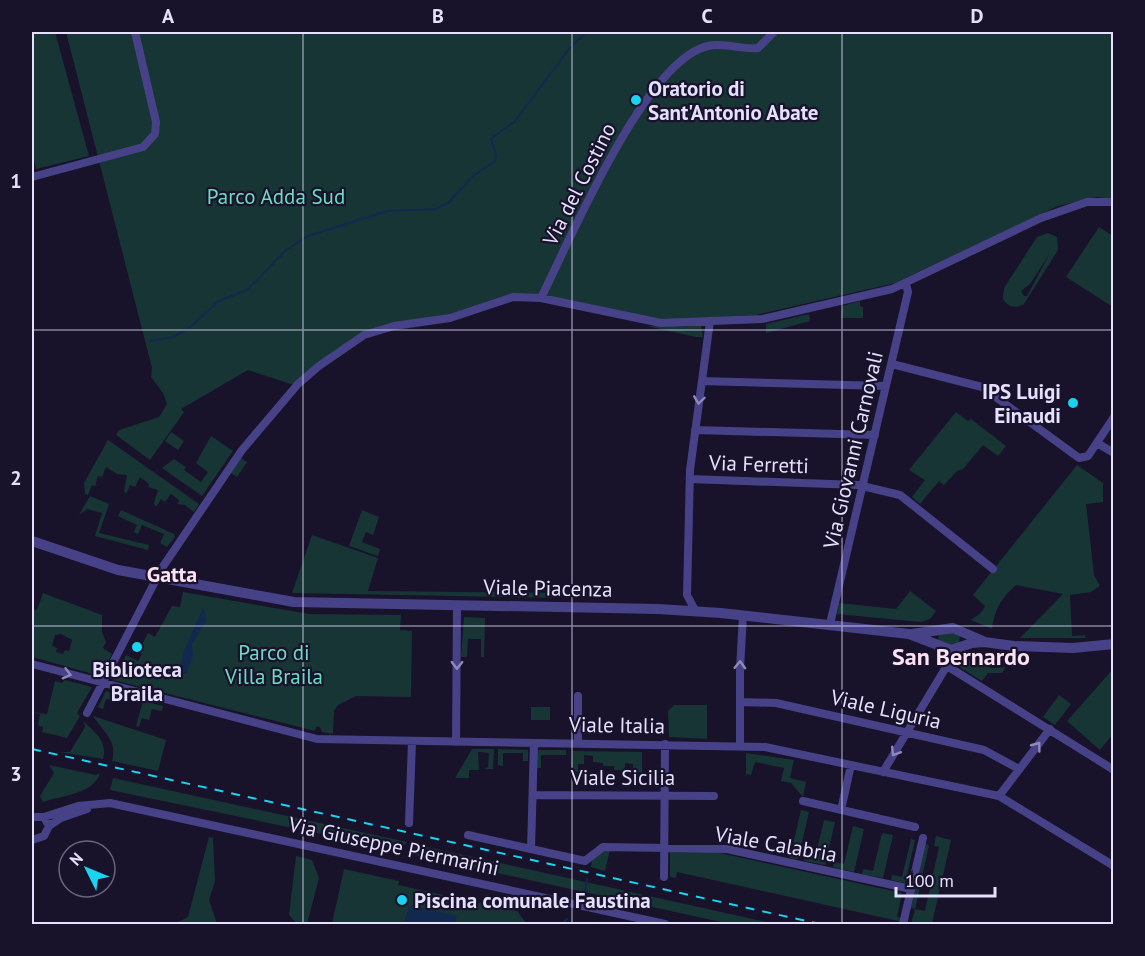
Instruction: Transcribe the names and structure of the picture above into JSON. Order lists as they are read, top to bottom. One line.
{"streets":{"street":["Via del Costino","Via Giovanni Carnovali","Via Ferretti","Viale Piacenza","Viale Liguria","Viale Italia","Viale Sicilia","Viale Calabria","Via Giuseppe Piermarini"]},"crossings":[["Via Giovanni Carnovali","Via Ferretti"],["Via Giovanni Carnovali","Viale Piacenza"]],"districts":["Gatta","San Bernardo"],"parks":["Parco Adda Sud","Parco di Villa Braila"],"places":["Oratorio di Sant'Antonio Abate","IPS Luigi Einaudi","Biblioteca Braila","Piscina comunale Faustina"],"scale_bar":"100 m","north":"top left","grid":{"columns":["A","B","C","D"],"rows":["1","2","3"]}}
